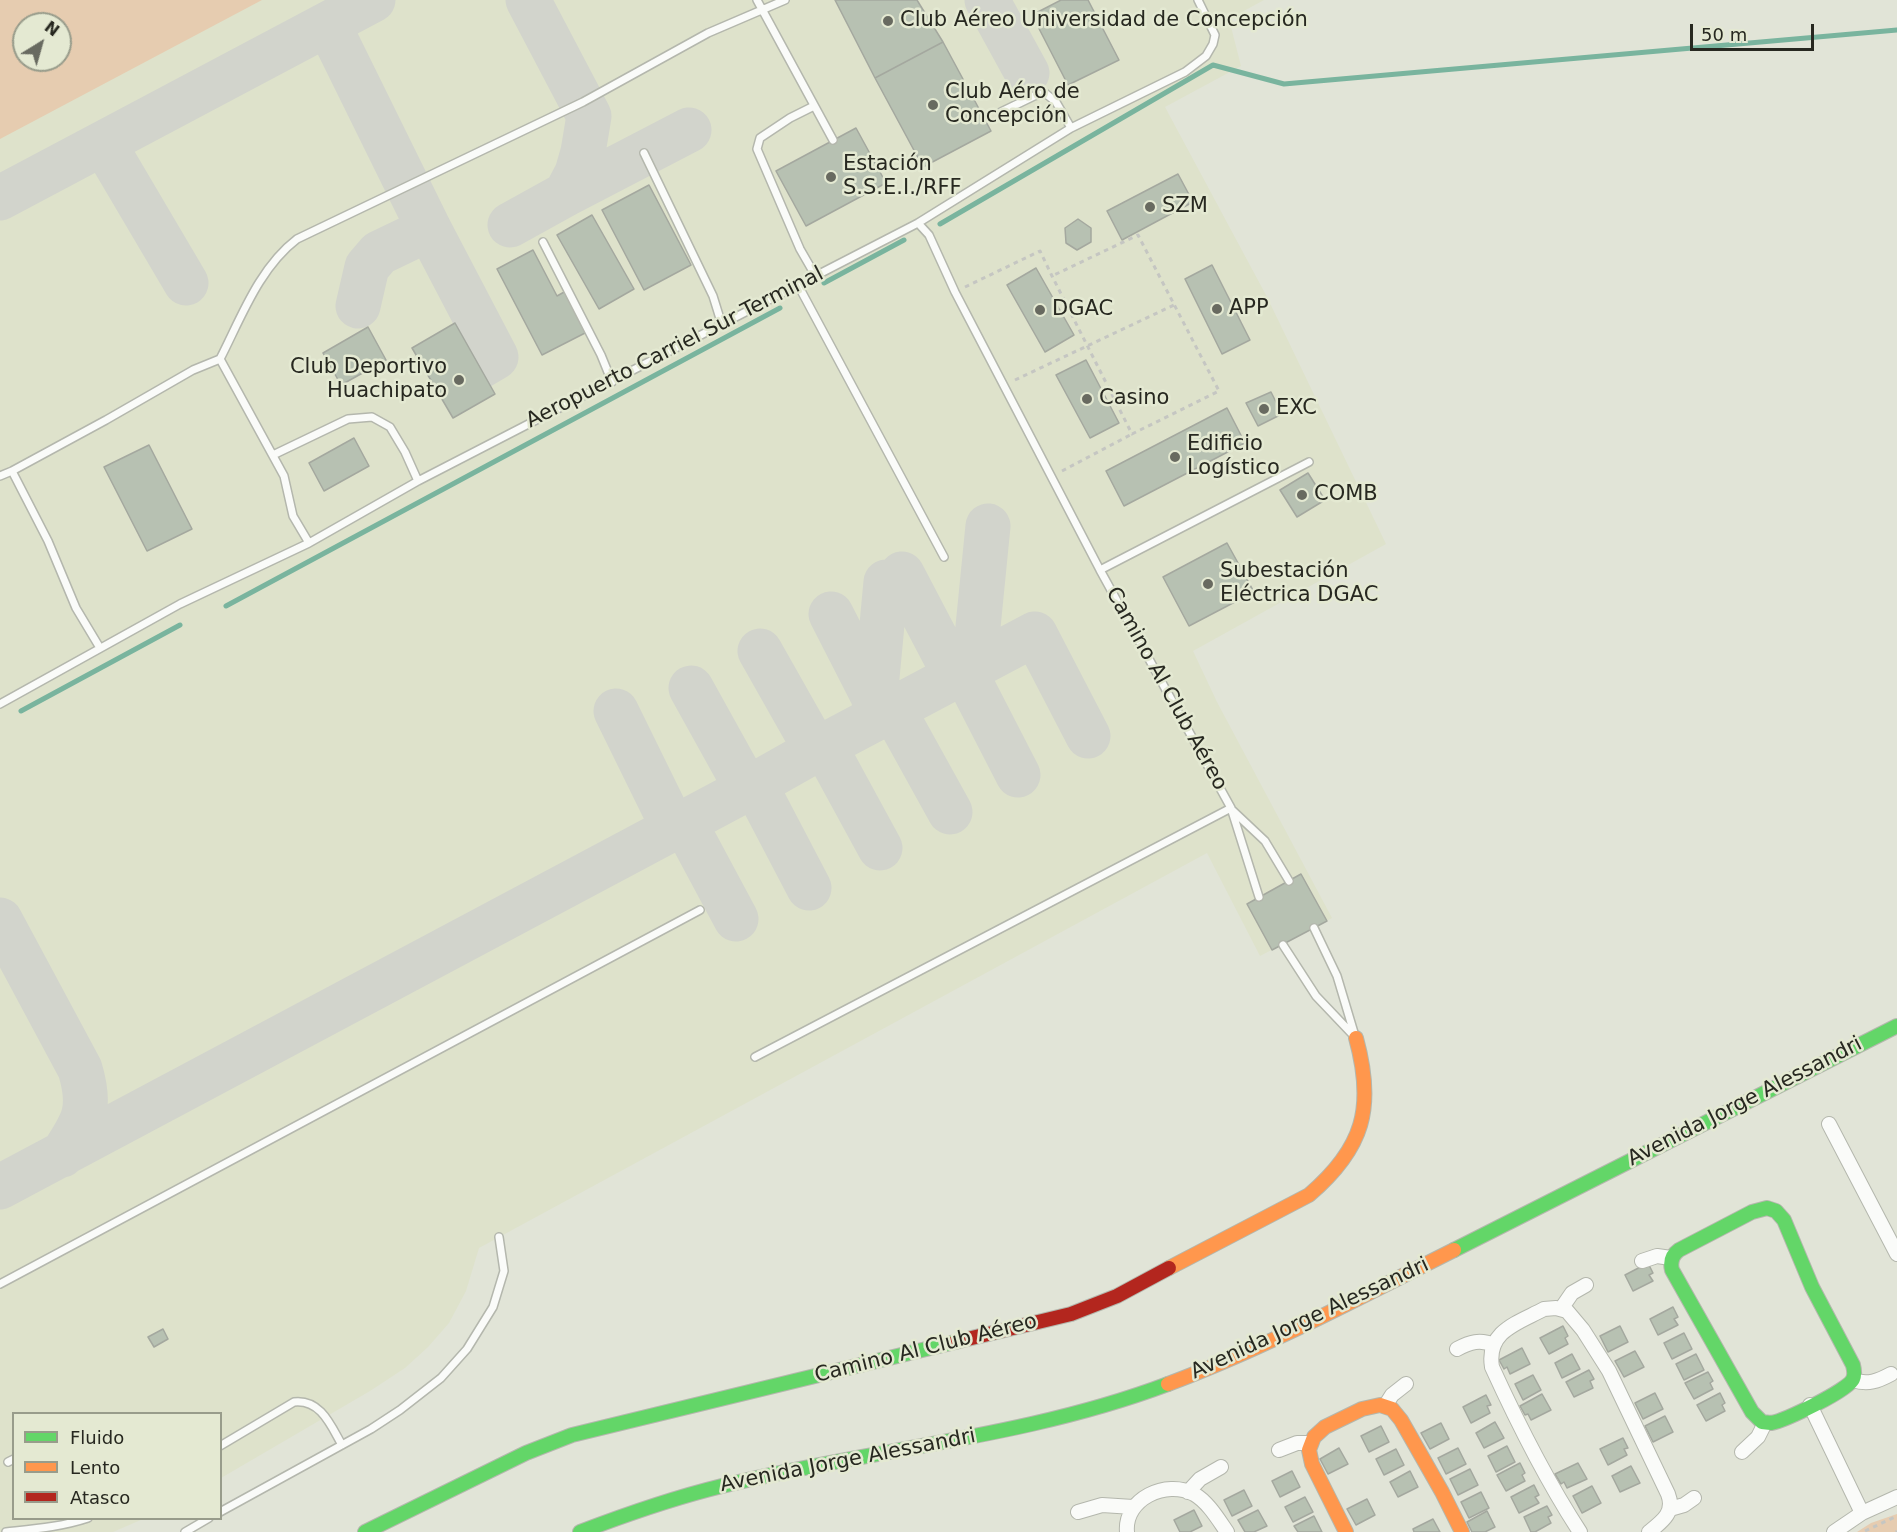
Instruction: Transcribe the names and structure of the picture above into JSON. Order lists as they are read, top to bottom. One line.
{"streets":{"main road":["Camino Al Club Aéreo","Avenida Jorge Alessandri"],"lane":["Aeropuerto Carriel Sur Terminal"]},"crossings":[["Aeropuerto Carriel Sur Terminal","Camino Al Club Aéreo"]],"places":["Club Aéreo Universidad de Concepción","Club Aéro de Concepción","Estación S.S.E.I./RFF","SZM","APP","DGAC","Club Deportivo Huachipato","Casino","EXC","Edificio Logístico","COMB","Subestación Eléctrica DGAC"],"legend":["Fluido","Lento","Atasco"],"scale_bar":"50 m","north":"top right"}
